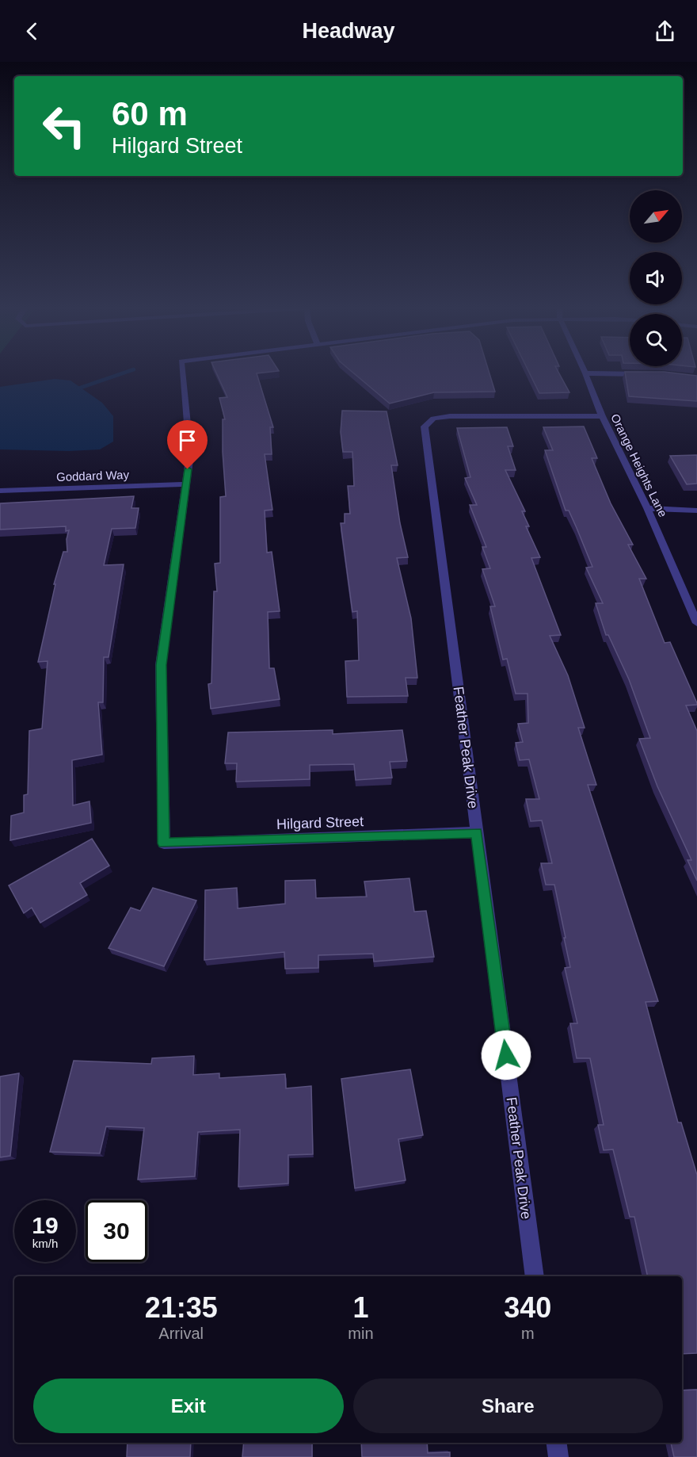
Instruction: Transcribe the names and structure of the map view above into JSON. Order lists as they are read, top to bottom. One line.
{"streets":{"street":["Orange Heights Lane","Goddard Way","Feather Peak Drive","Hilgard Street"]},"crossings":[["Orange Heights Lane","Feather Peak Drive"],["Goddard Way","Hilgard Street"],["Feather Peak Drive","Hilgard Street"]],"north":"top right","page":{"header":"Headway","turn":["60 m","Hilgard Street"],"speed":"19 km/h","limit":"30","eta":["21:35","Arrival","1","min","340","m"],"buttons":["Exit","Share"]}}
